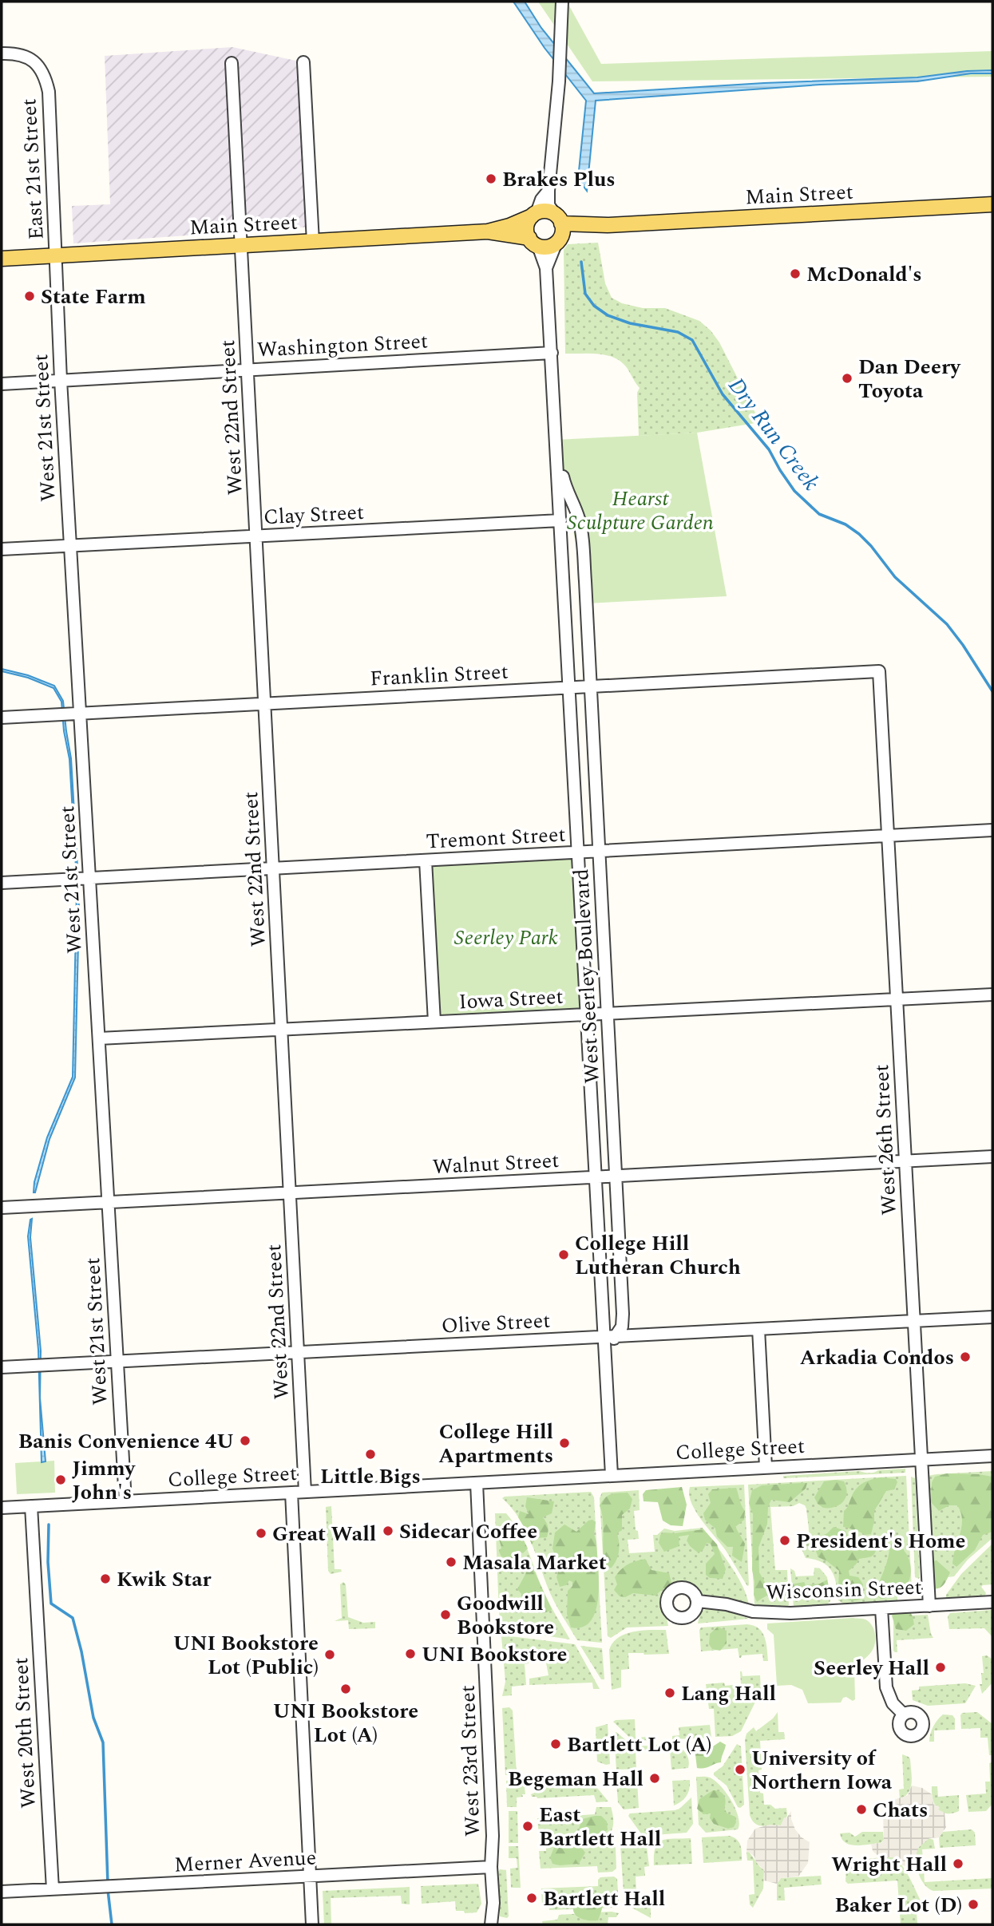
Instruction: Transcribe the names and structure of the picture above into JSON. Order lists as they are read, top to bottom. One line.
{"streets":{"main road":["Main Street"],"street":["East 21st Street","Washington Street","West 22nd Street","West 21st Street","Clay Street","Franklin Street","Tremont Street","West Seerley Boulevard","Iowa Street","West 26th Street","Walnut Street","Olive Street","College Street","Wisconsin Street","West 20th Street","West 23rd Street","Merner Avenue"]},"crossings":[["East 21st Street","Main Street"],["East 21st Street","West 21st Street"],["Main Street","West 22nd Street"],["Main Street","West 21st Street"],["Main Street","West Seerley Boulevard"],["Washington Street","West 22nd Street"],["Washington Street","West 21st Street"],["Washington Street","West Seerley Boulevard"],["West 22nd Street","Clay Street"],["West 22nd Street","Franklin Street"],["West 22nd Street","Tremont Street"],["West 22nd Street","Iowa Street"],["West 22nd Street","Walnut Street"],["West 22nd Street","Olive Street"],["West 22nd Street","College Street"],["West 21st Street","Clay Street"],["West 21st Street","Franklin Street"],["West 21st Street","Tremont Street"],["West 21st Street","Iowa Street"],["West 21st Street","Walnut Street"],["West 21st Street","Olive Street"],["West 21st Street","College Street"],["Clay Street","West Seerley Boulevard"],["Franklin Street","West Seerley Boulevard"],["Franklin Street","West 26th Street"],["Tremont Street","West Seerley Boulevard"],["Tremont Street","West 26th Street"],["West Seerley Boulevard","Iowa Street"],["West Seerley Boulevard","Walnut Street"],["West Seerley Boulevard","Olive Street"],["West Seerley Boulevard","College Street"],["Iowa Street","West 26th Street"],["West 26th Street","Walnut Street"],["West 26th Street","Olive Street"],["West 26th Street","College Street"],["West 26th Street","Wisconsin Street"],["College Street","West 20th Street"],["College Street","West 23rd Street"],["West 20th Street","Merner Avenue"],["West 23rd Street","Merner Avenue"]],"water":["Dry Run Creek"],"parks":["Hearst Sculpture Garden","Seerley Park"],"places":["Brakes Plus","McDonald's","State Farm","Dan Deery Toyota","College Hill Lutheran Church","Arkadia Condos","Banis Convenience 4U","College Hill Apartments","Little Bigs","Jimmy John's","Sidecar Coffee","Great Wall","President's Home","Masala Market","Kwik Star","Goodwill Bookstore","UNI Bookstore","UNI Bookstore Lot (Public)","Seerley Hall","UNI Bookstore Lot (A)","Lang Hall","Bartlett Lot (A)","University of Northern Iowa","Begeman Hall","Chats","East Bartlett Hall","Wright Hall","Bartlett Hall","Baker Lot (D)"]}
